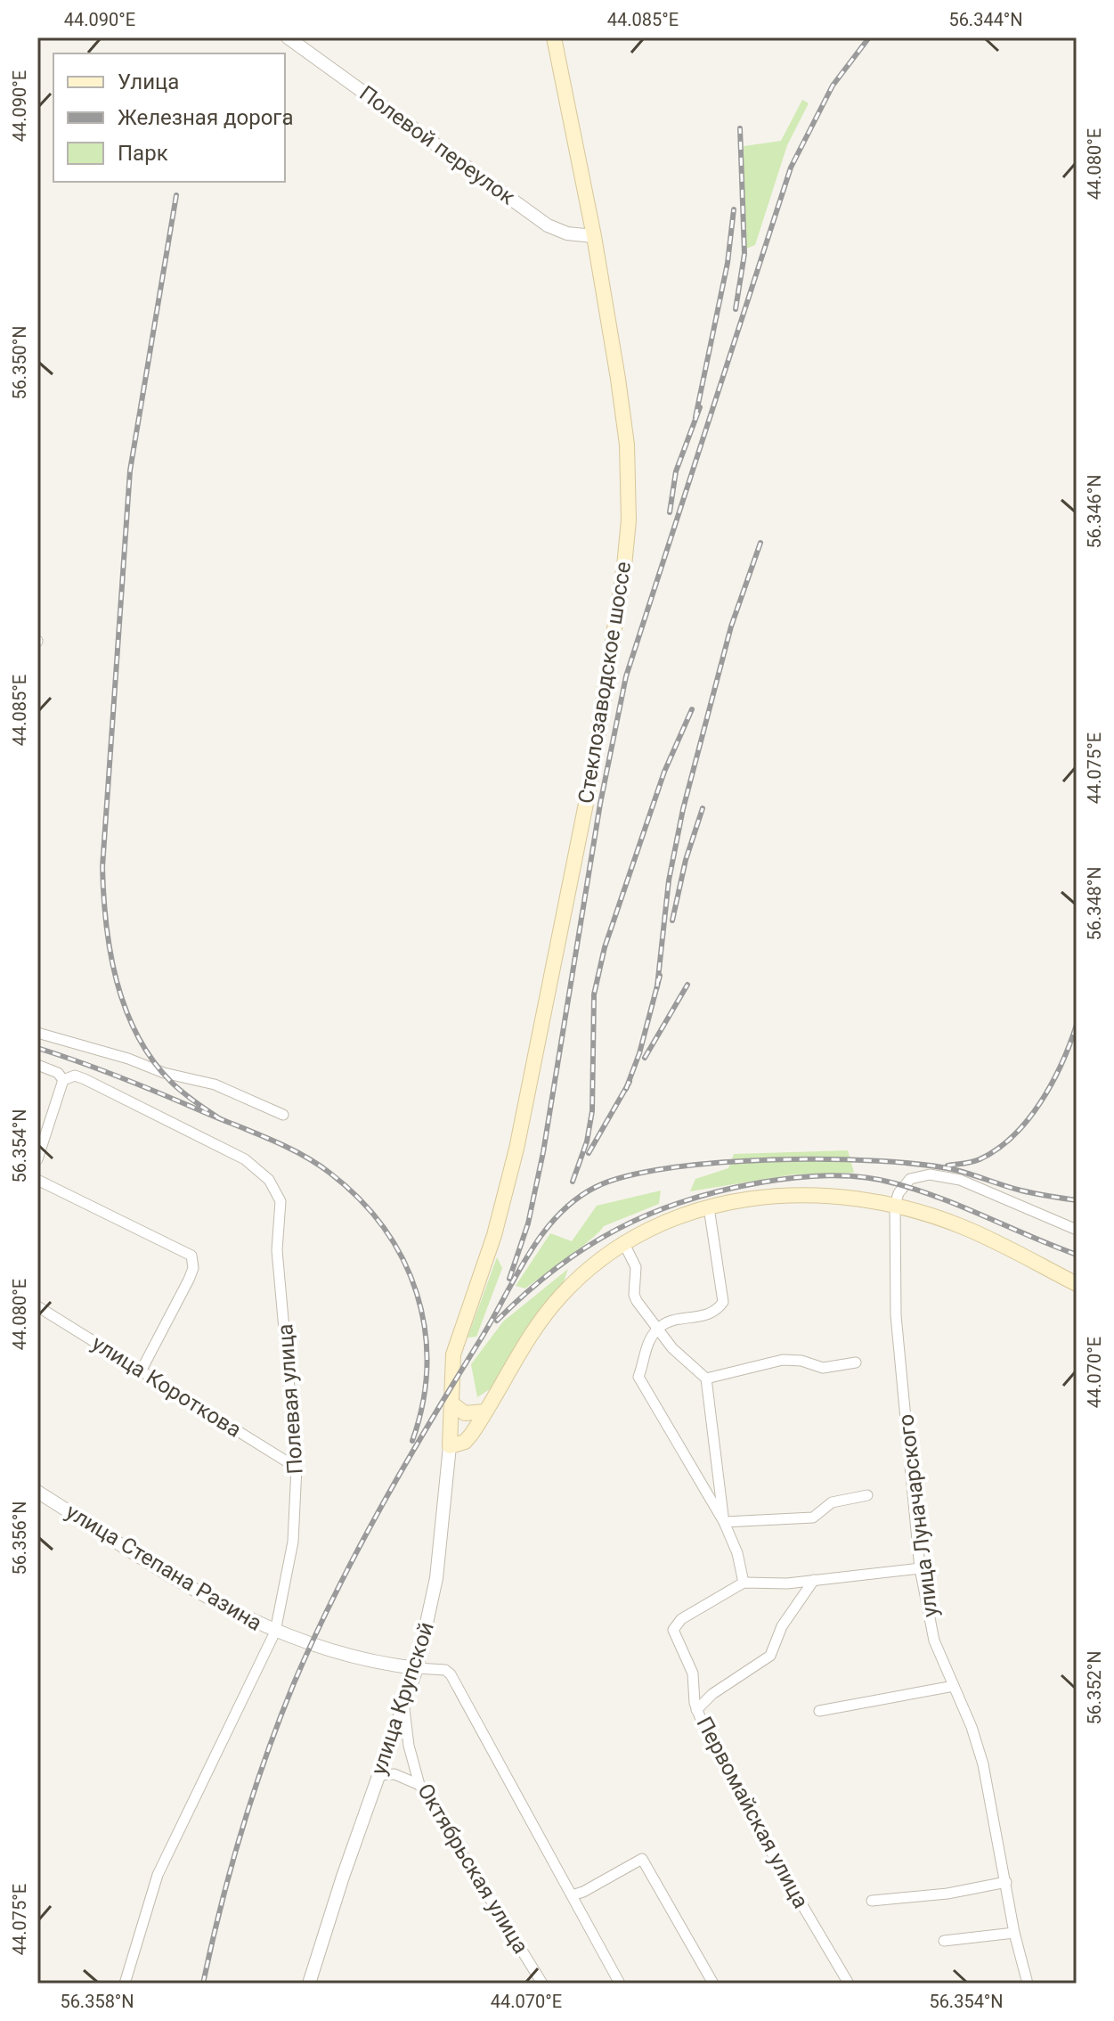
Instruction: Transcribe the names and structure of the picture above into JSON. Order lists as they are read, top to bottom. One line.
{"streets":{"main road":["Стеклозаводское шоссе","улица Крупской"],"street":["Полевой переулок","улица Короткова","Полевая улица","улица Луначарского","улица Степана Разина","Первомайская улица","Октябрьская улица"]},"crossings":[["Полевой переулок","Стеклозаводское шоссе"],["Стеклозаводское шоссе","улица Крупской"],["улица Короткова","Полевая улица"],["Полевая улица","улица Степана Разина"],["улица Степана Разина","улица Крупской"],["улица Крупской","Октябрьская улица"]],"legend":["Улица","Железная дорога","Парк"],"coordinates":["44.090°E","44.085°E","56.344°N","44.080°E","56.350°N","56.346°N","44.075°E","56.348°N","56.354°N","44.070°E","56.356°N","56.352°N","56.358°N"]}
